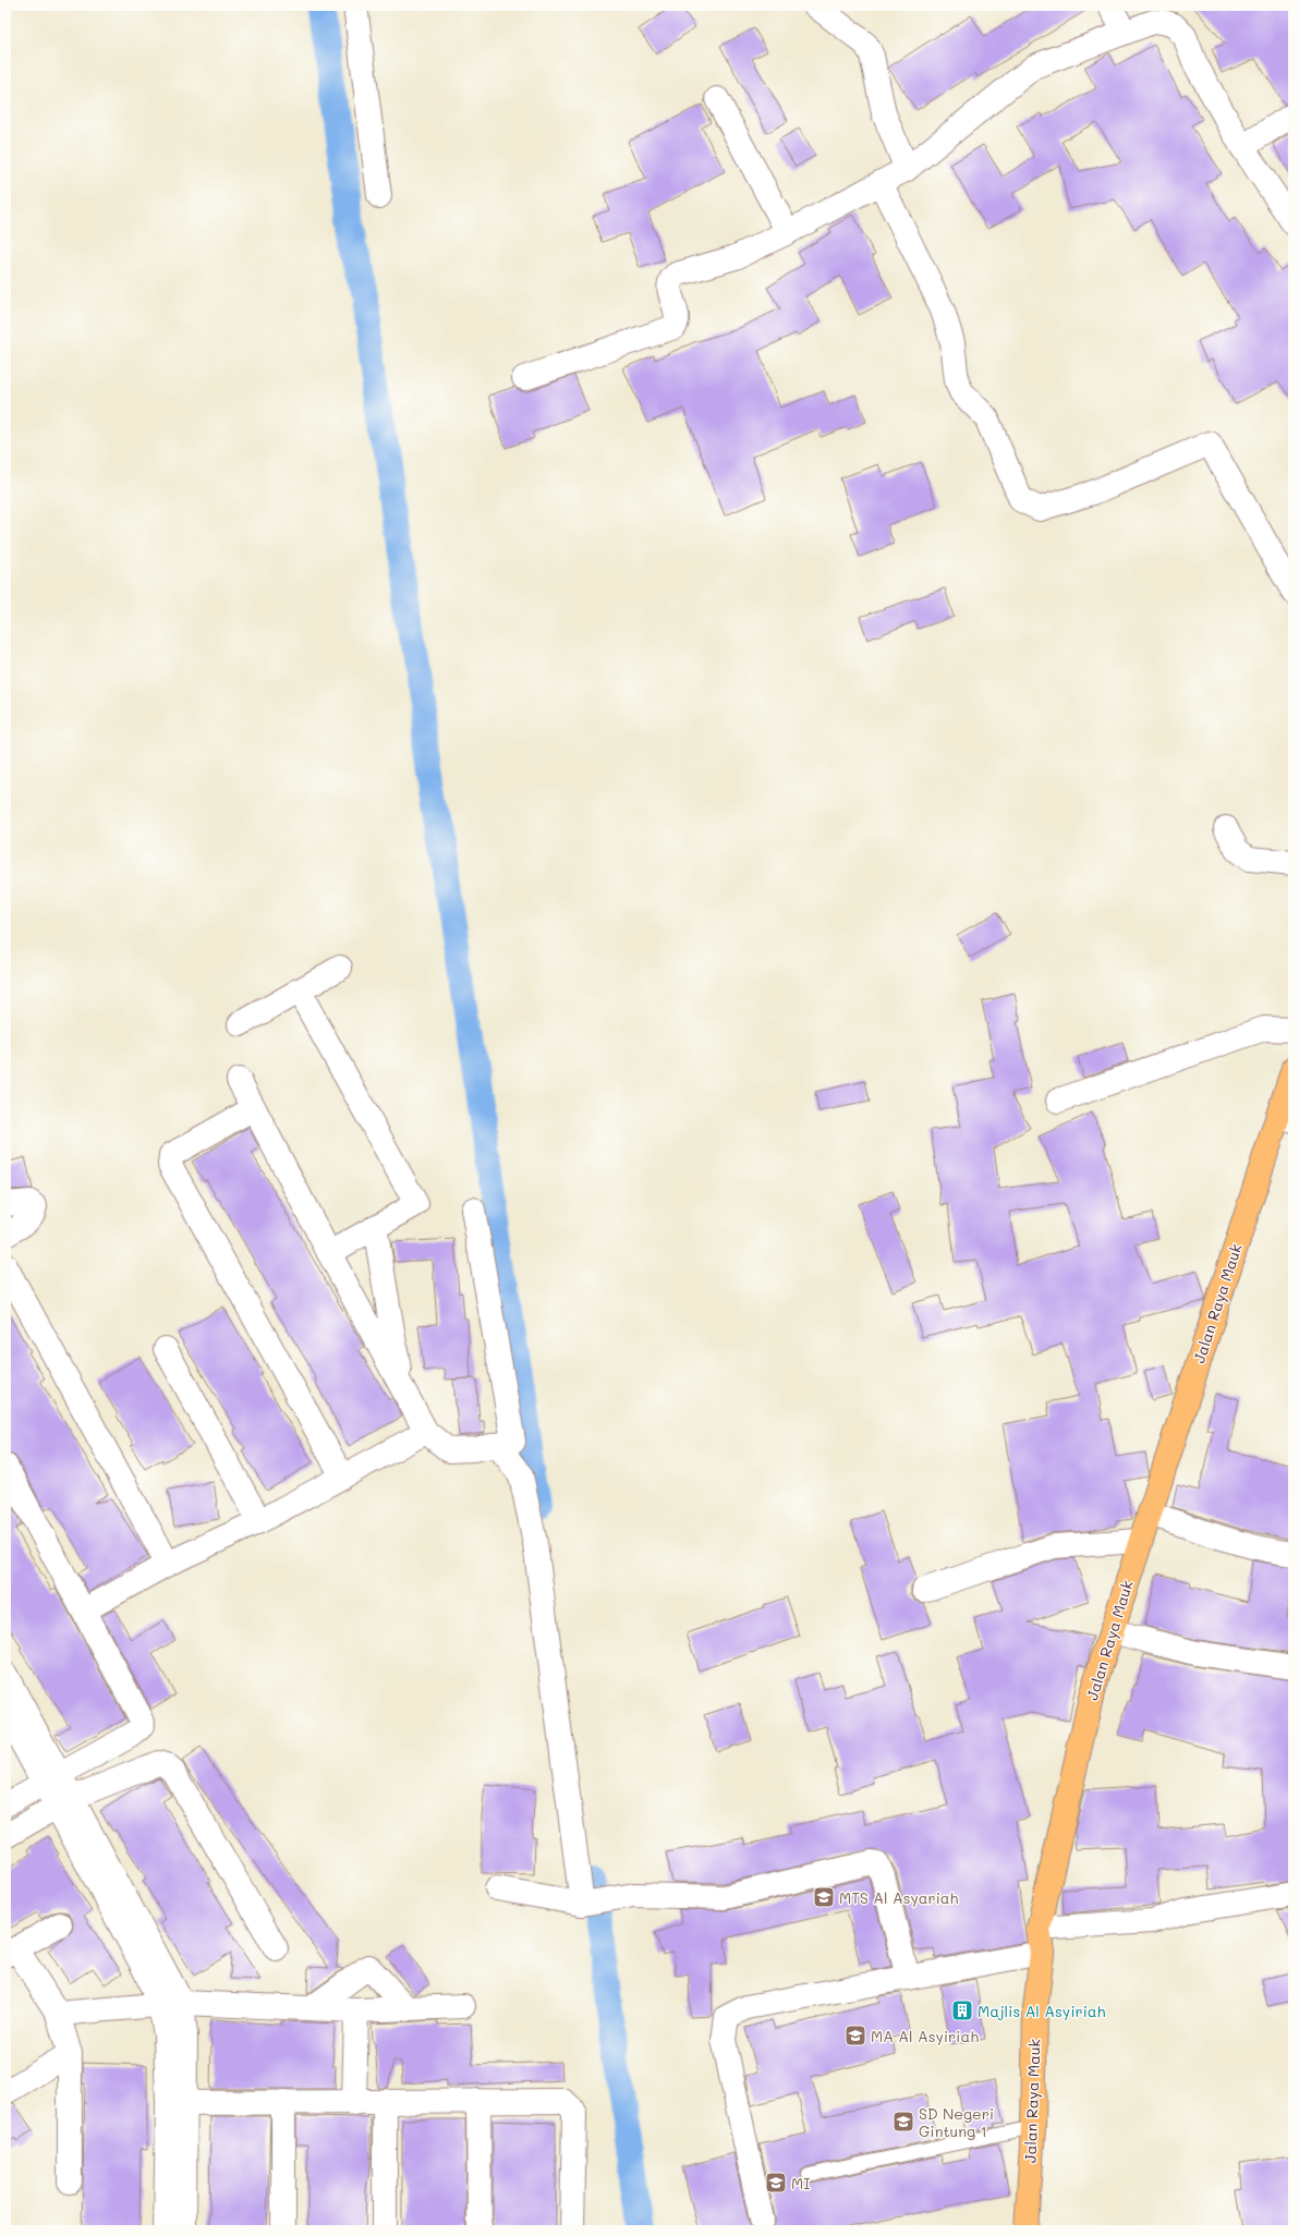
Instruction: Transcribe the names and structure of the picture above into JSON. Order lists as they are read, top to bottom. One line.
{"streets":{"main road":["Jalan Raya Mauk"]},"places":{"school or university":["MTS Al Asyariah","MA Al Asyiriah","SD Negeri Gintung 1","MI"],"building":["Majlis Al Asyiriah"]}}
